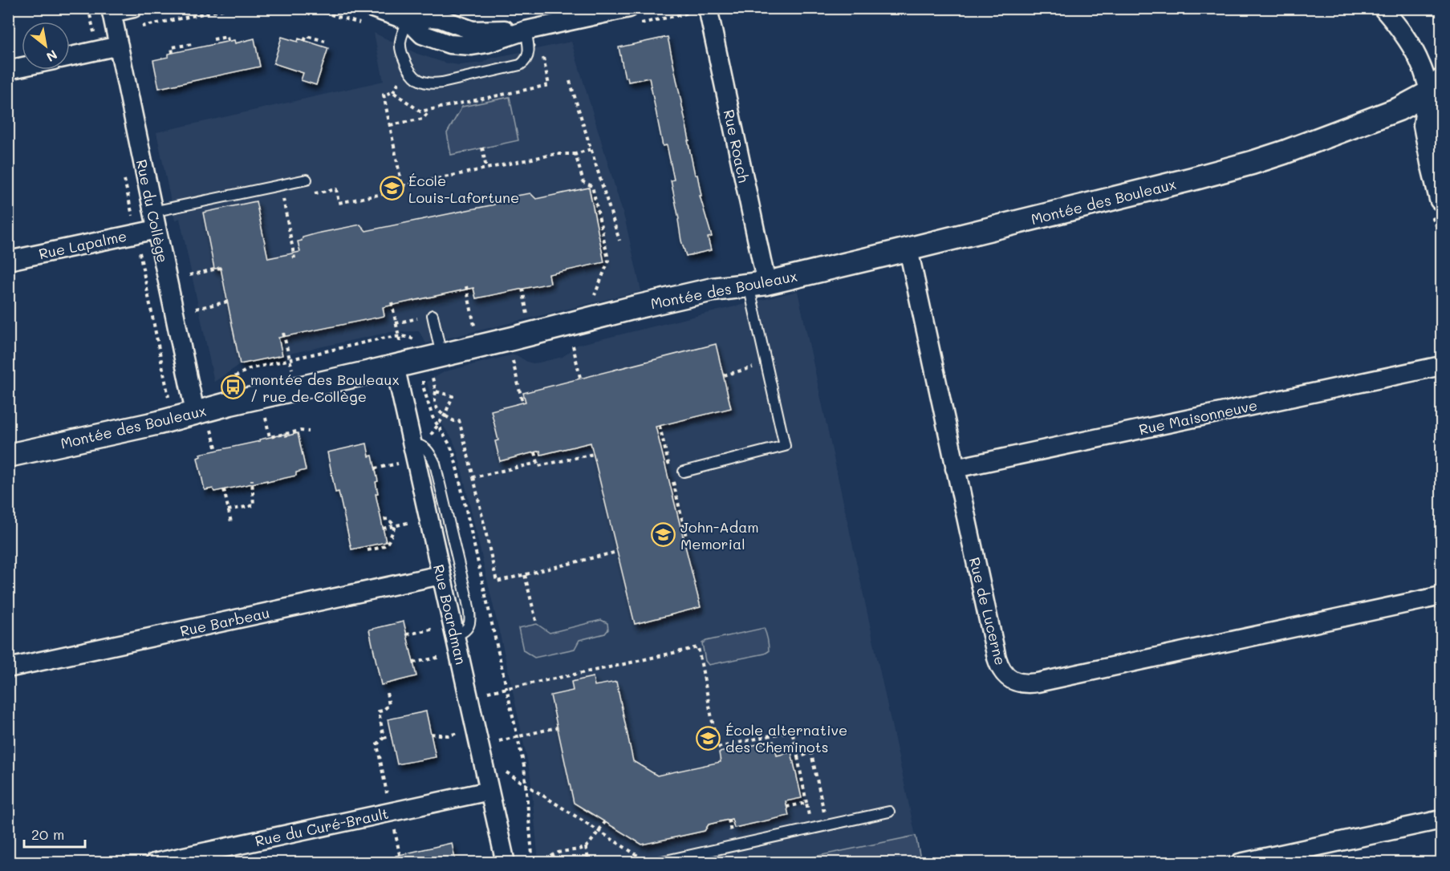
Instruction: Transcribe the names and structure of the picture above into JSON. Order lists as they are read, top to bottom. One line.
{"streets":{"street":["Rue Roach","Montée des Bouleaux","Rue du Collège","Rue Lapalme","Rue Maisonneuve","Rue de Lucerne","Rue Boardman","Rue Barbeau","Rue du Curé-Brault"]},"crossings":[["Rue Roach","Montée des Bouleaux"],["Montée des Bouleaux","Rue du Collège"],["Montée des Bouleaux","Rue de Lucerne"],["Montée des Bouleaux","Rue Boardman"],["Rue du Collège","Rue Lapalme"],["Rue Maisonneuve","Rue de Lucerne"],["Rue Boardman","Rue Barbeau"],["Rue Boardman","Rue du Curé-Brault"]],"places":{"school or university":["École Louis-Lafortune","John-Adam Memorial","École alternative des Cheminots"],"bus stop":["montée des Bouleaux / rue de Collège"]},"scale_bar":"20 m","north":"bottom right"}
